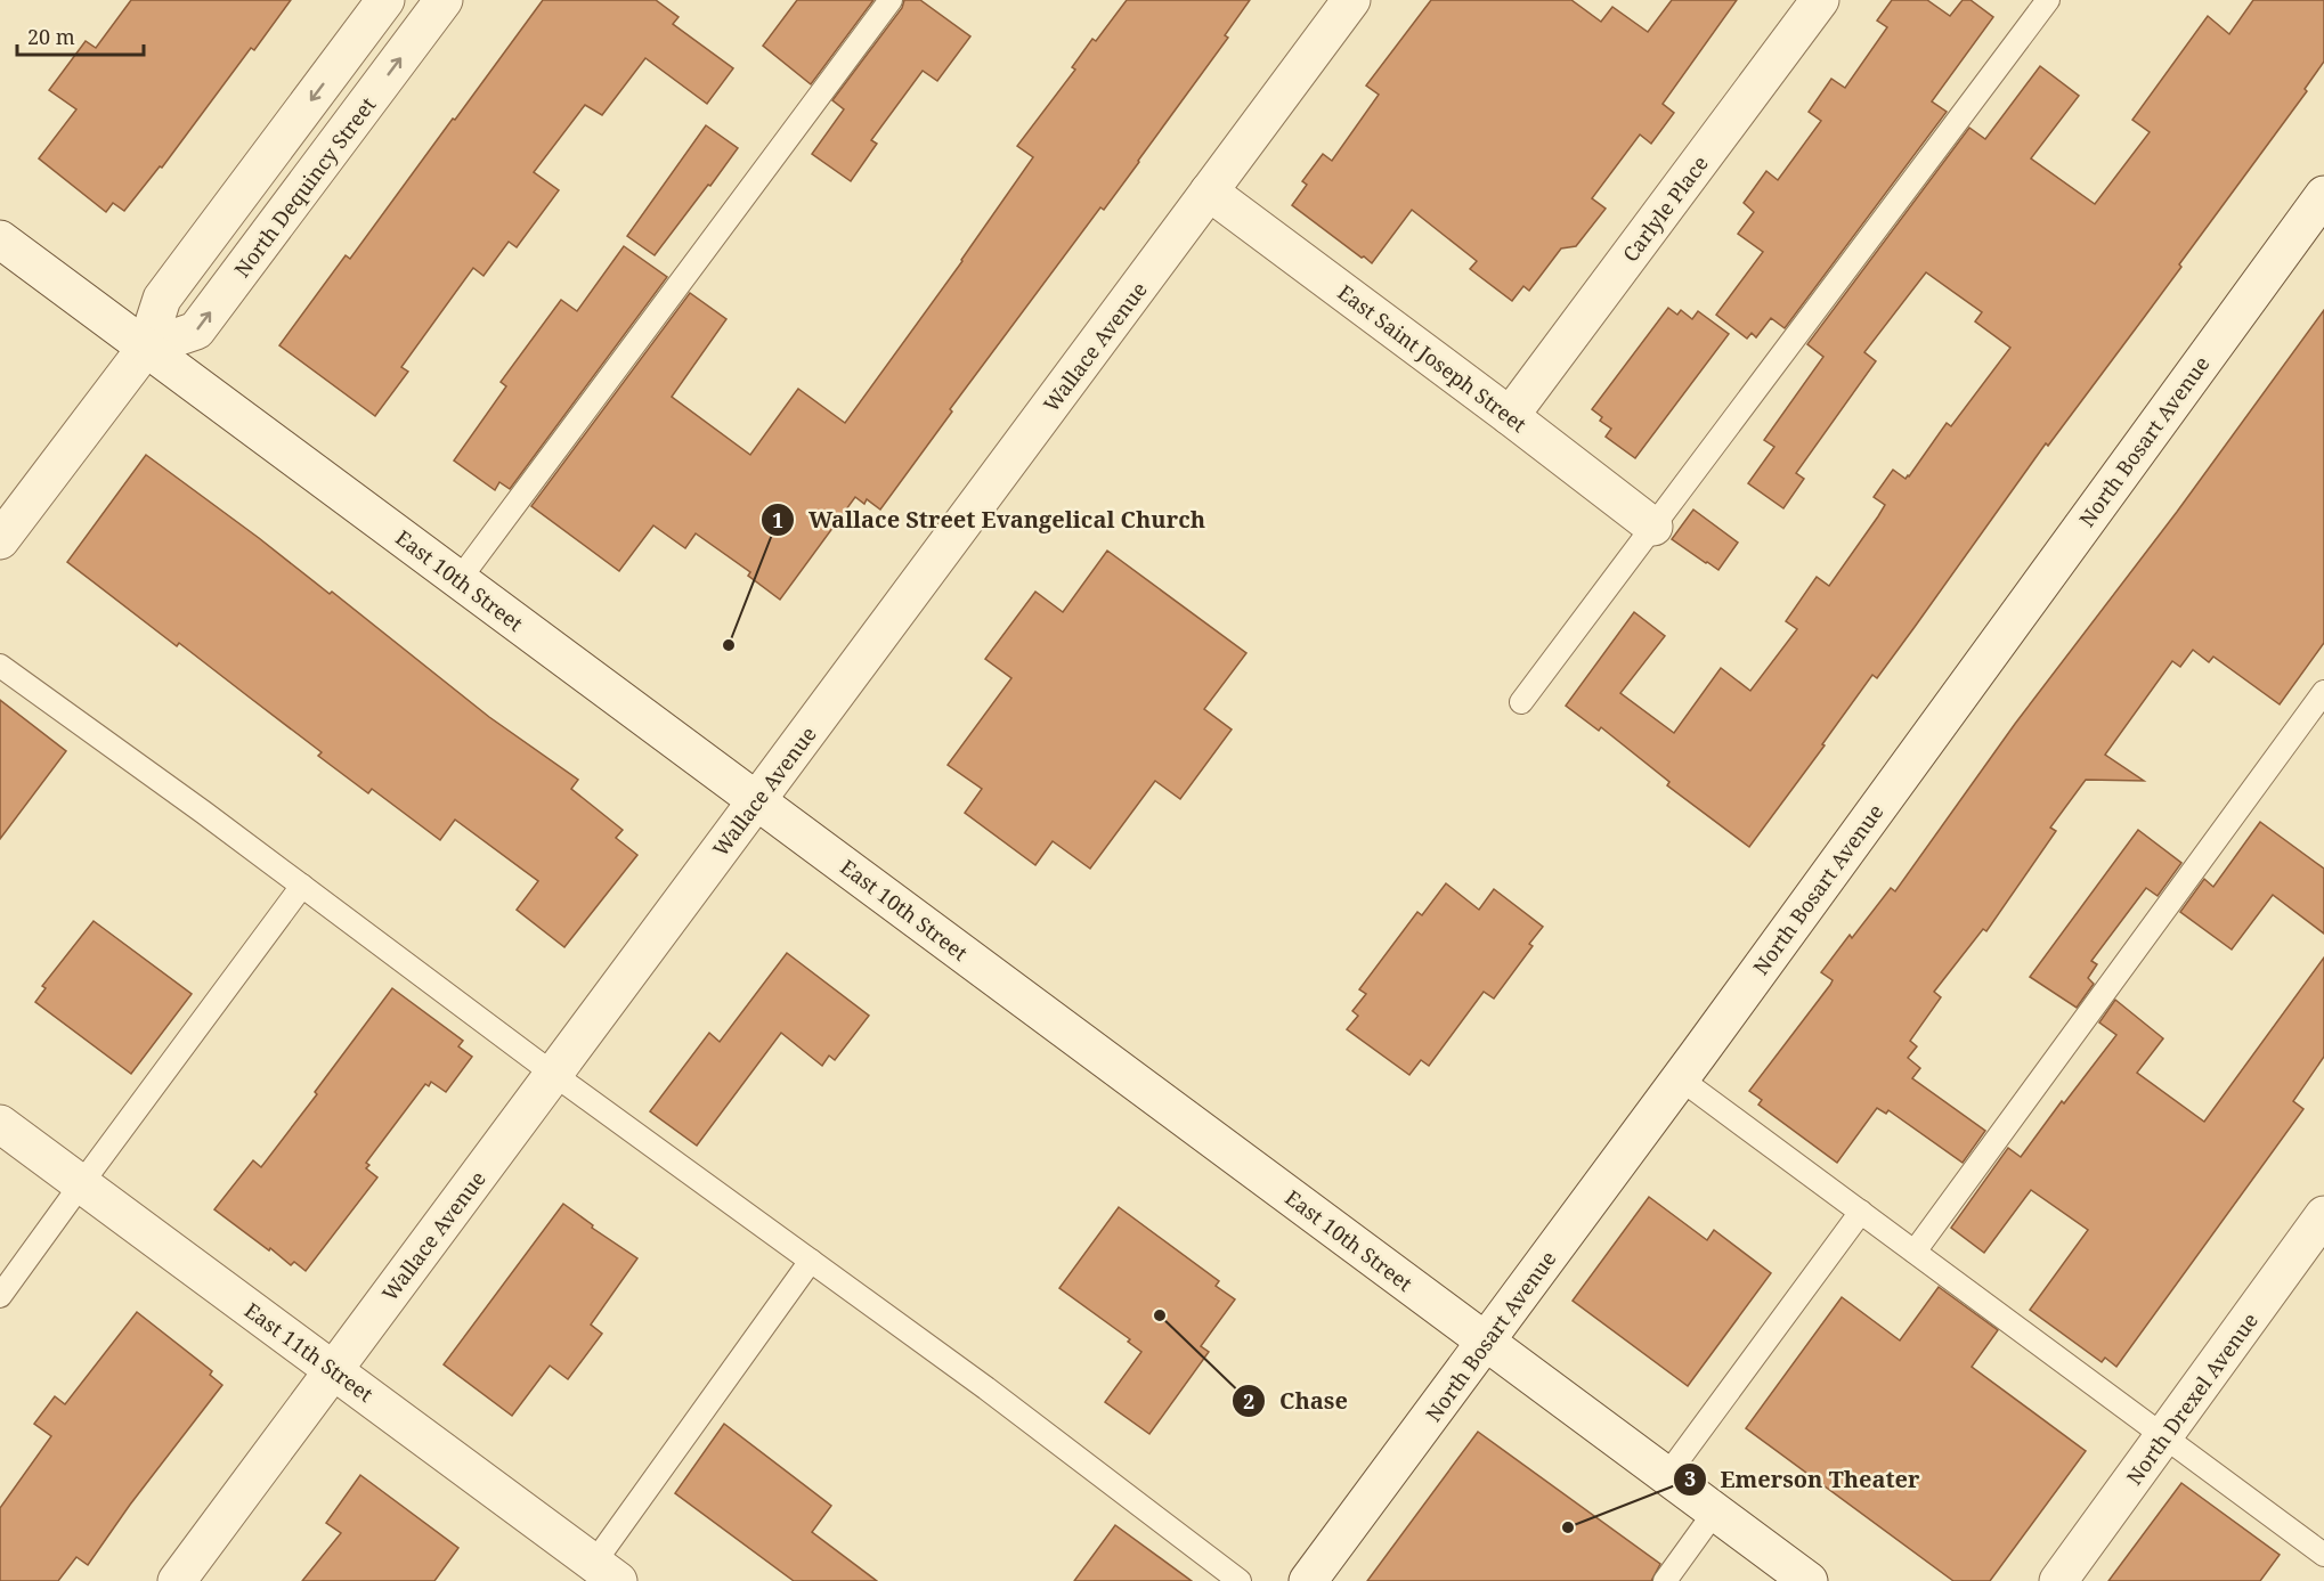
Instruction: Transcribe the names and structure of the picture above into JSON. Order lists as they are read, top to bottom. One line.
{"streets":{"street":["North Dequincy Street","Carlyle Place","Wallace Avenue","East Saint Joseph Street","North Bosart Avenue","East 10th Street","East 11th Street","North Drexel Avenue"]},"crossings":[["North Dequincy Street","East 10th Street"],["Carlyle Place","East Saint Joseph Street"],["Wallace Avenue","East Saint Joseph Street"],["Wallace Avenue","East 10th Street"],["Wallace Avenue","East 11th Street"],["North Bosart Avenue","East 10th Street"]],"places":["Wallace Street Evangelical Church","Chase","Emerson Theater"],"scale_bar":"20 m"}
